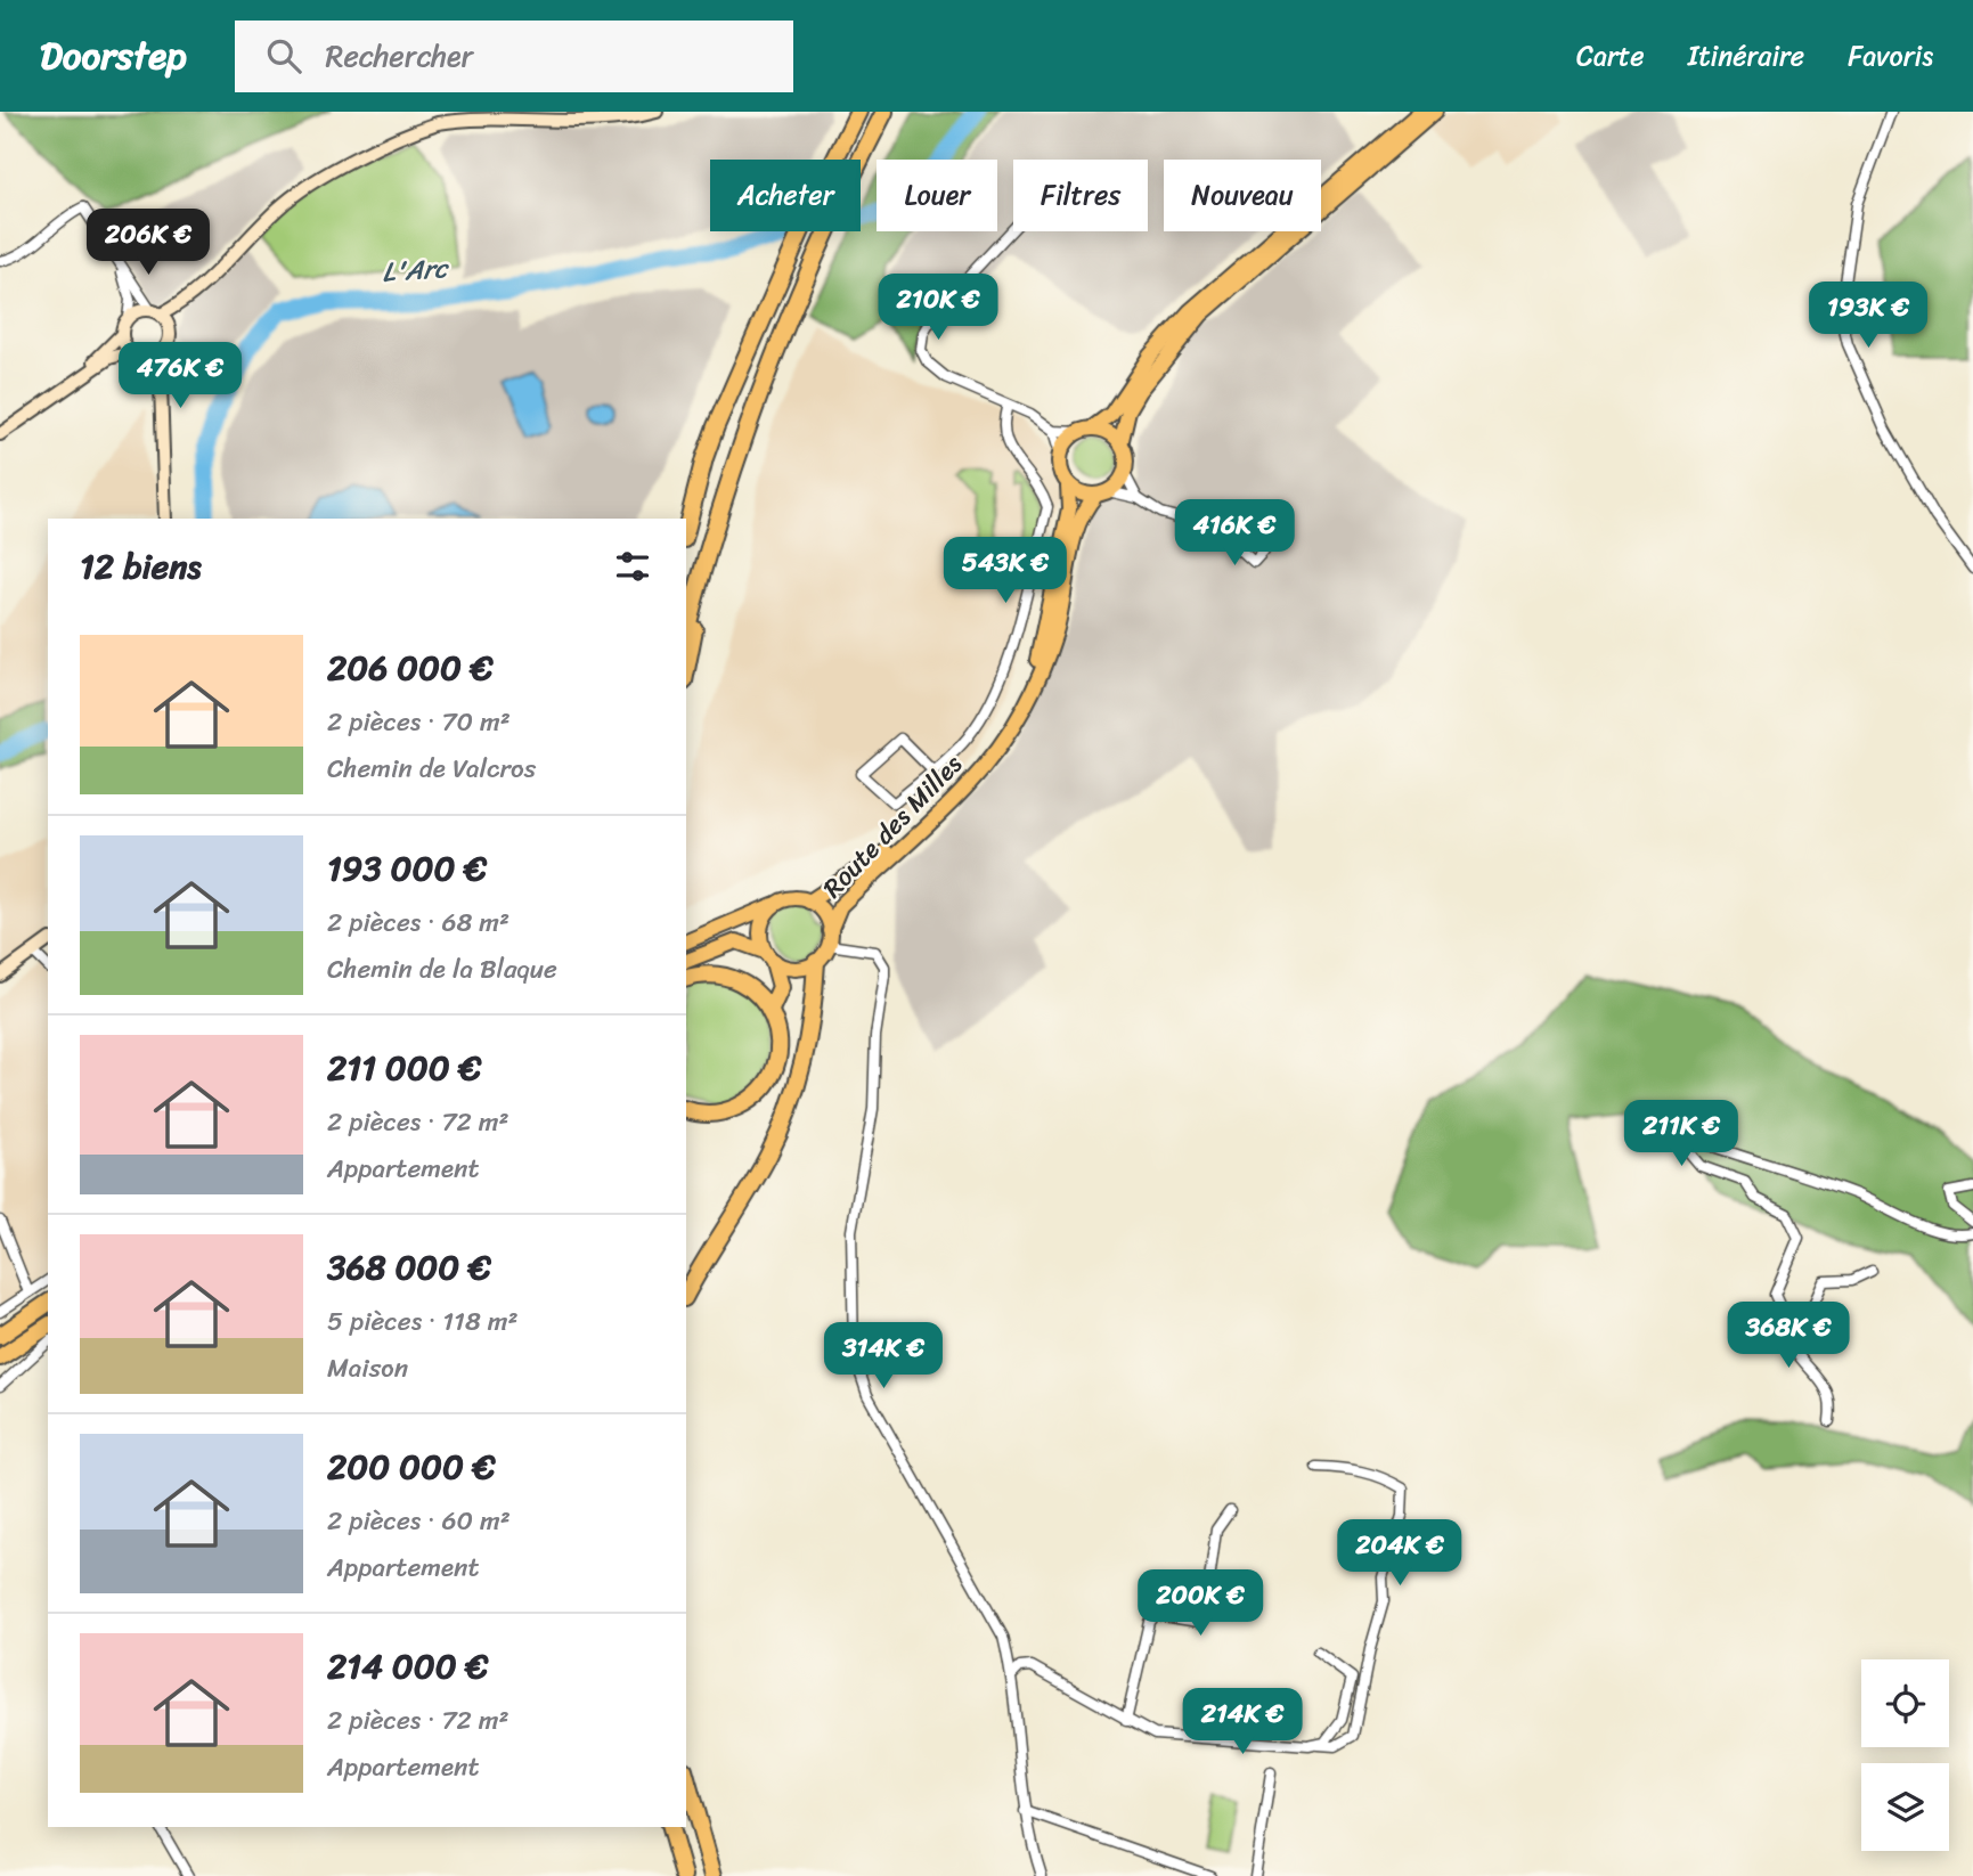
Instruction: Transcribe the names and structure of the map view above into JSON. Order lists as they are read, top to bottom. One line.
{"streets":{"main road":["Route des Milles"]},"water":["L'Arc"],"page":{"header":"Doorstep","search":"Rechercher","nav":["Carte","Itinéraire","Favoris"],"chip":["Acheter","Louer","Filtres","Nouveau"],"price":["206K €","210K €","193K €","476K €","416K €","543K €","211K €","368K €","314K €","204K €","200K €","214K €"],"heading":"12 biens","list":[{"name":"206 000 €","note":"2 pièces · 70 m² · Chemin de Valcros"},{"name":"193 000 €","note":"2 pièces · 68 m² · Chemin de la Blaque"},{"name":"211 000 €","note":"2 pièces · 72 m² · Appartement"},{"name":"368 000 €","note":"5 pièces · 118 m² · Maison"},{"name":"200 000 €","note":"2 pièces · 60 m² · Appartement"},{"name":"214 000 €","note":"2 pièces · 72 m² · Appartement"}]}}
